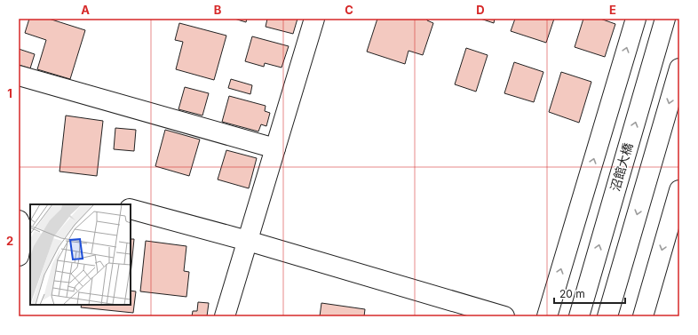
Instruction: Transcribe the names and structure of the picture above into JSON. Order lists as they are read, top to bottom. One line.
{"streets":{"street":["沼館大橋"]},"scale_bar":"20 m","grid":{"columns":["A","B","C","D","E"],"rows":["1","2"]}}
